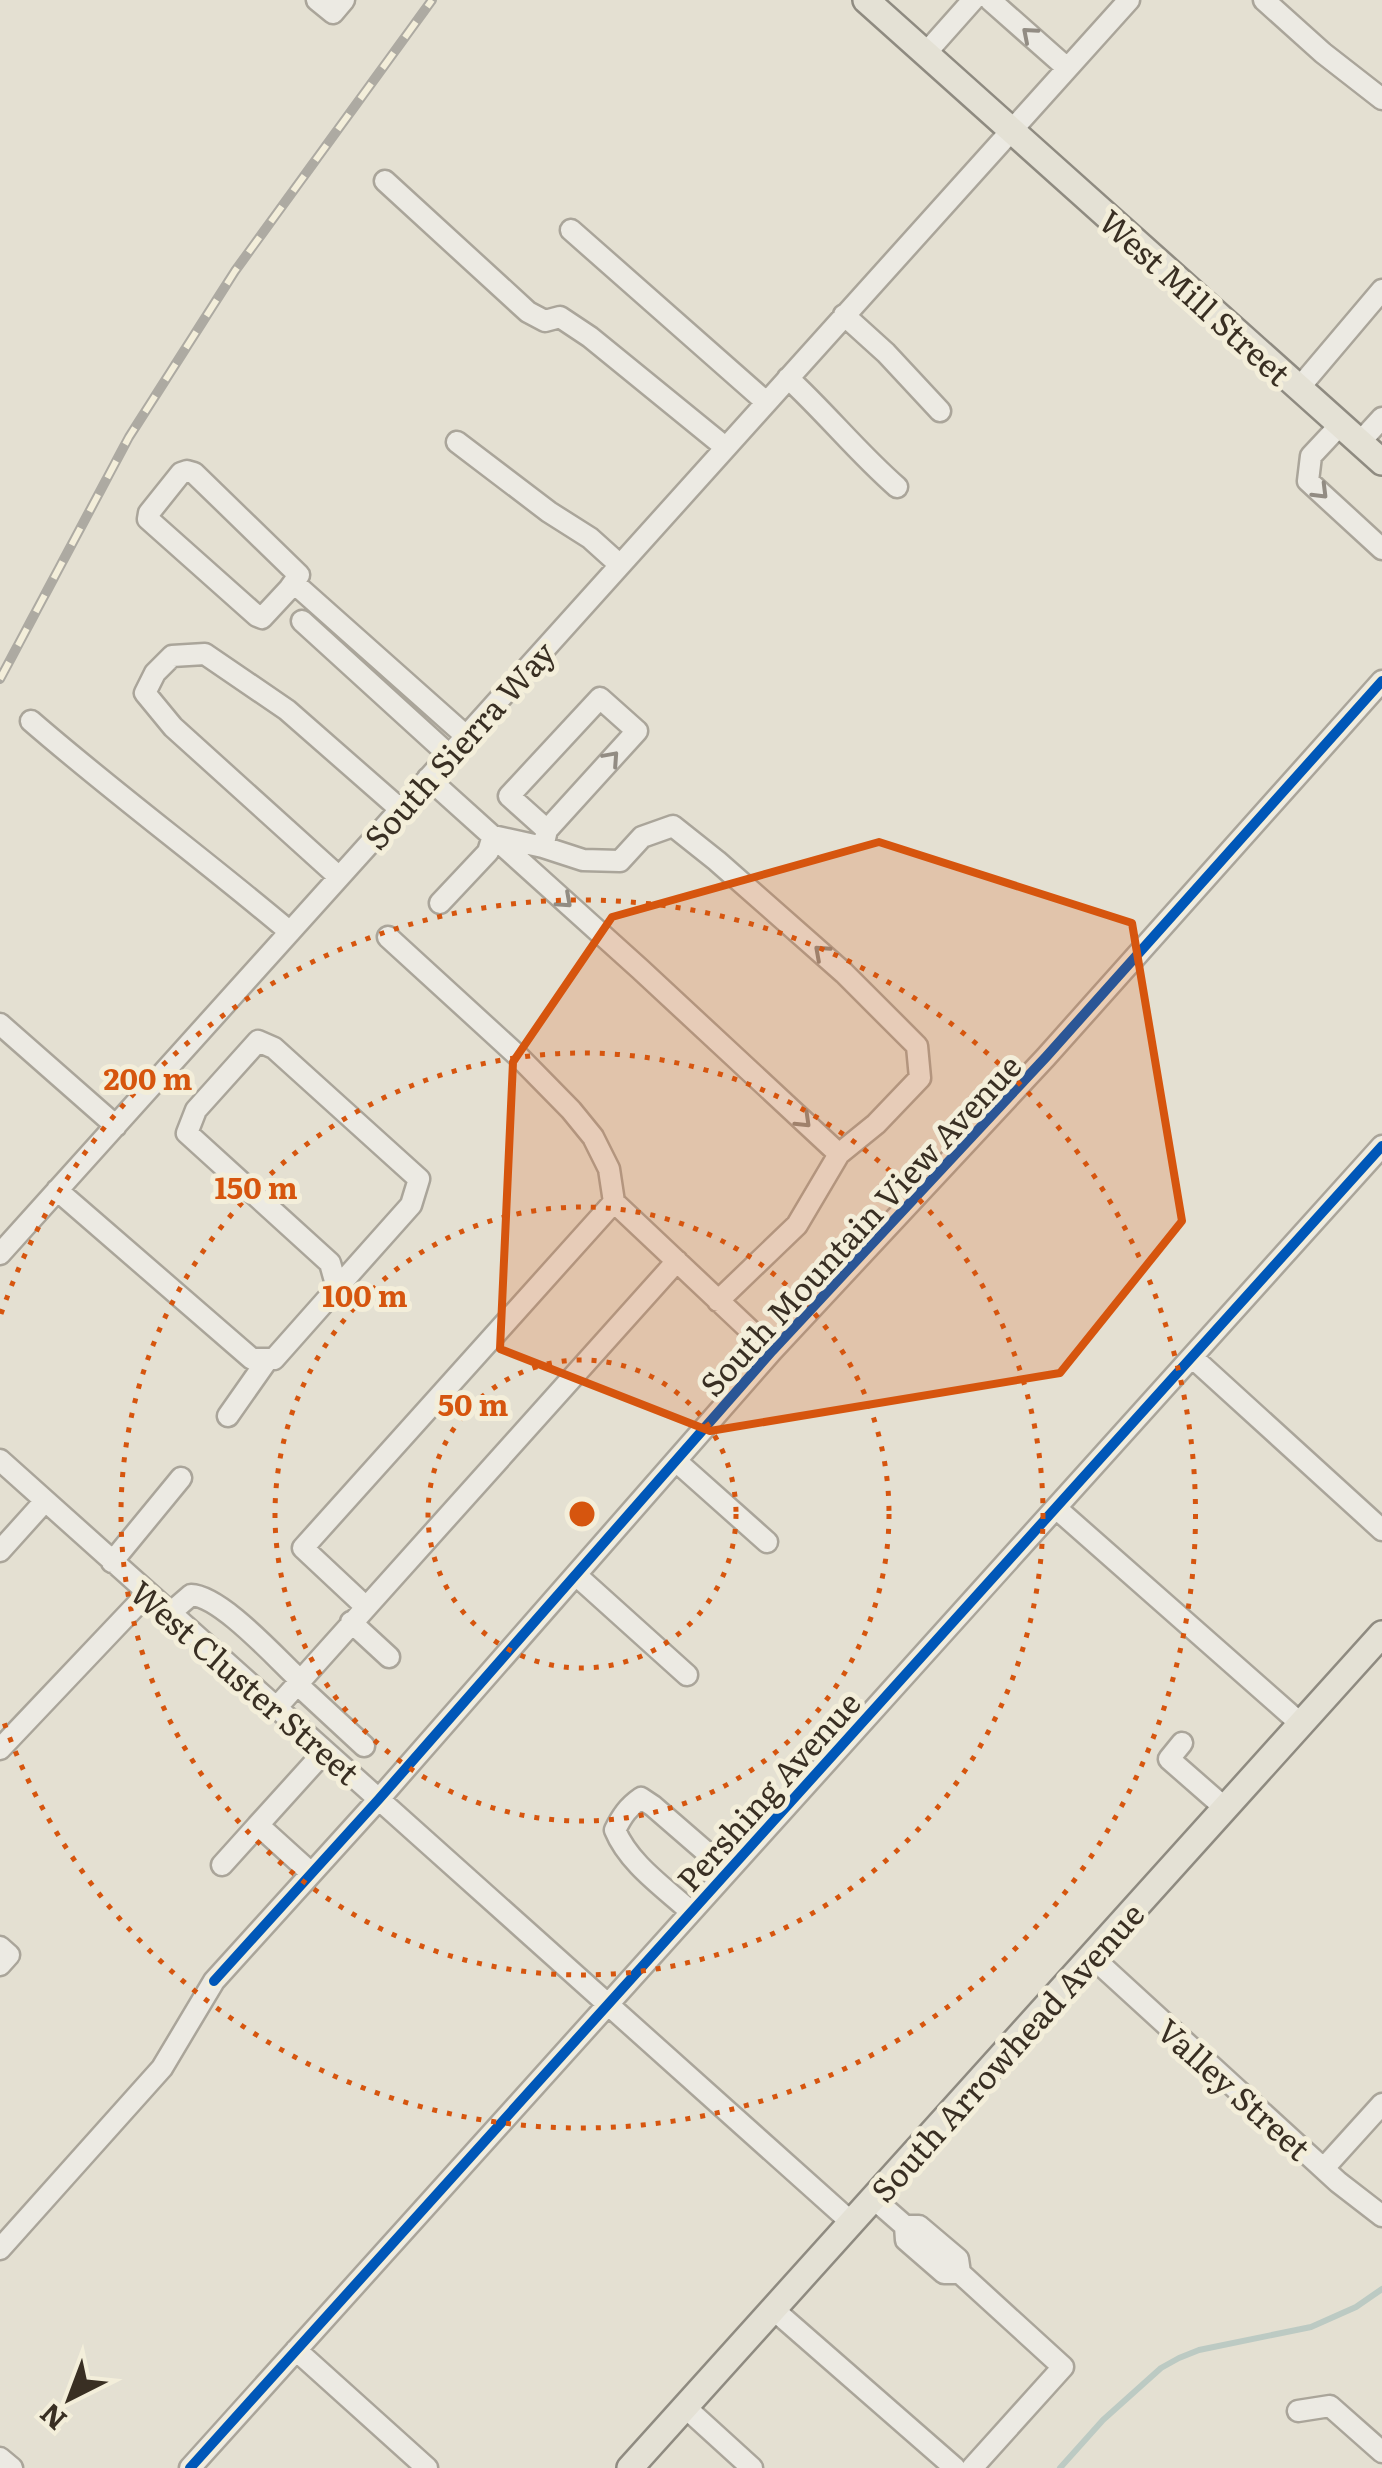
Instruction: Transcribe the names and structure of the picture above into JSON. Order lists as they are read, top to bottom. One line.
{"streets":{"main road":["West Mill Street","South Arrowhead Avenue"],"street":["South Sierra Way","South Mountain View Avenue","West Cluster Street","Pershing Avenue","Valley Street"]},"crossings":[["West Mill Street","South Sierra Way"],["South Mountain View Avenue","West Cluster Street"],["West Cluster Street","Pershing Avenue"],["West Cluster Street","South Arrowhead Avenue"],["South Arrowhead Avenue","Valley Street"]],"north":"bottom left","rings":["200 m","150 m","100 m","50 m"]}
